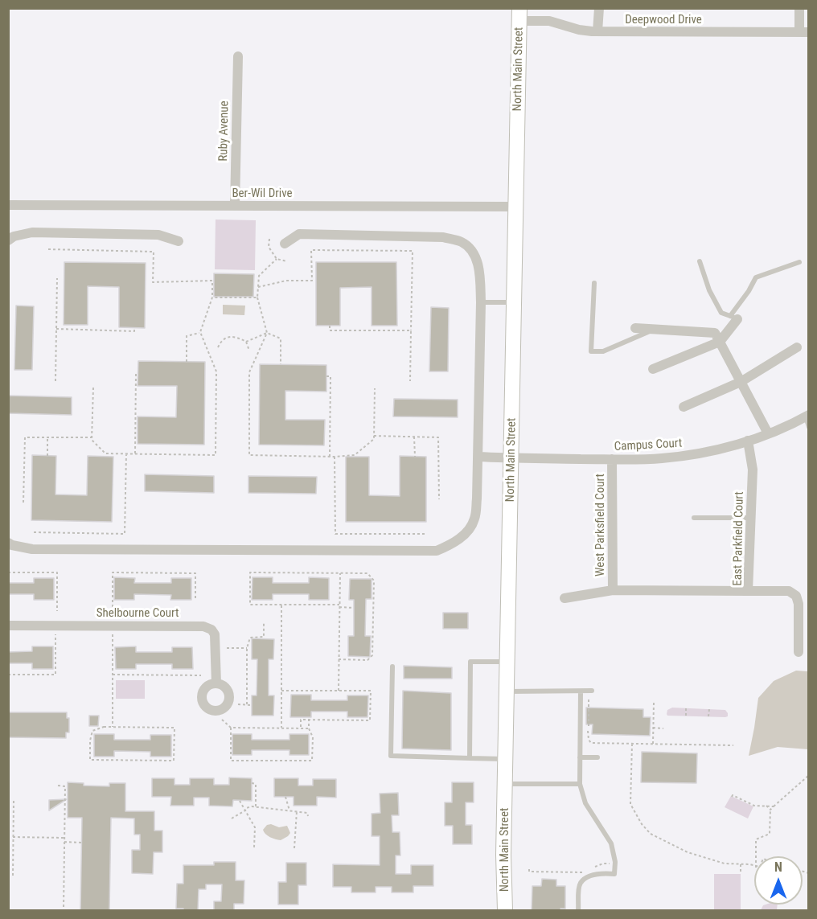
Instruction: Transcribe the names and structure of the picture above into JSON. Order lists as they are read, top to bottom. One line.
{"streets":{"main road":["North Main Street"],"street":["Deepwood Drive","Ruby Avenue","Ber-Wil Drive","Campus Court","West Parksfield Court","East Parkfield Court","Shelbourne Court"]},"crossings":[["Deepwood Drive","North Main Street"],["North Main Street","Ber-Wil Drive"],["North Main Street","Campus Court"],["Ruby Avenue","Ber-Wil Drive"],["Campus Court","West Parksfield Court"],["Campus Court","East Parkfield Court"]],"north":"top"}
